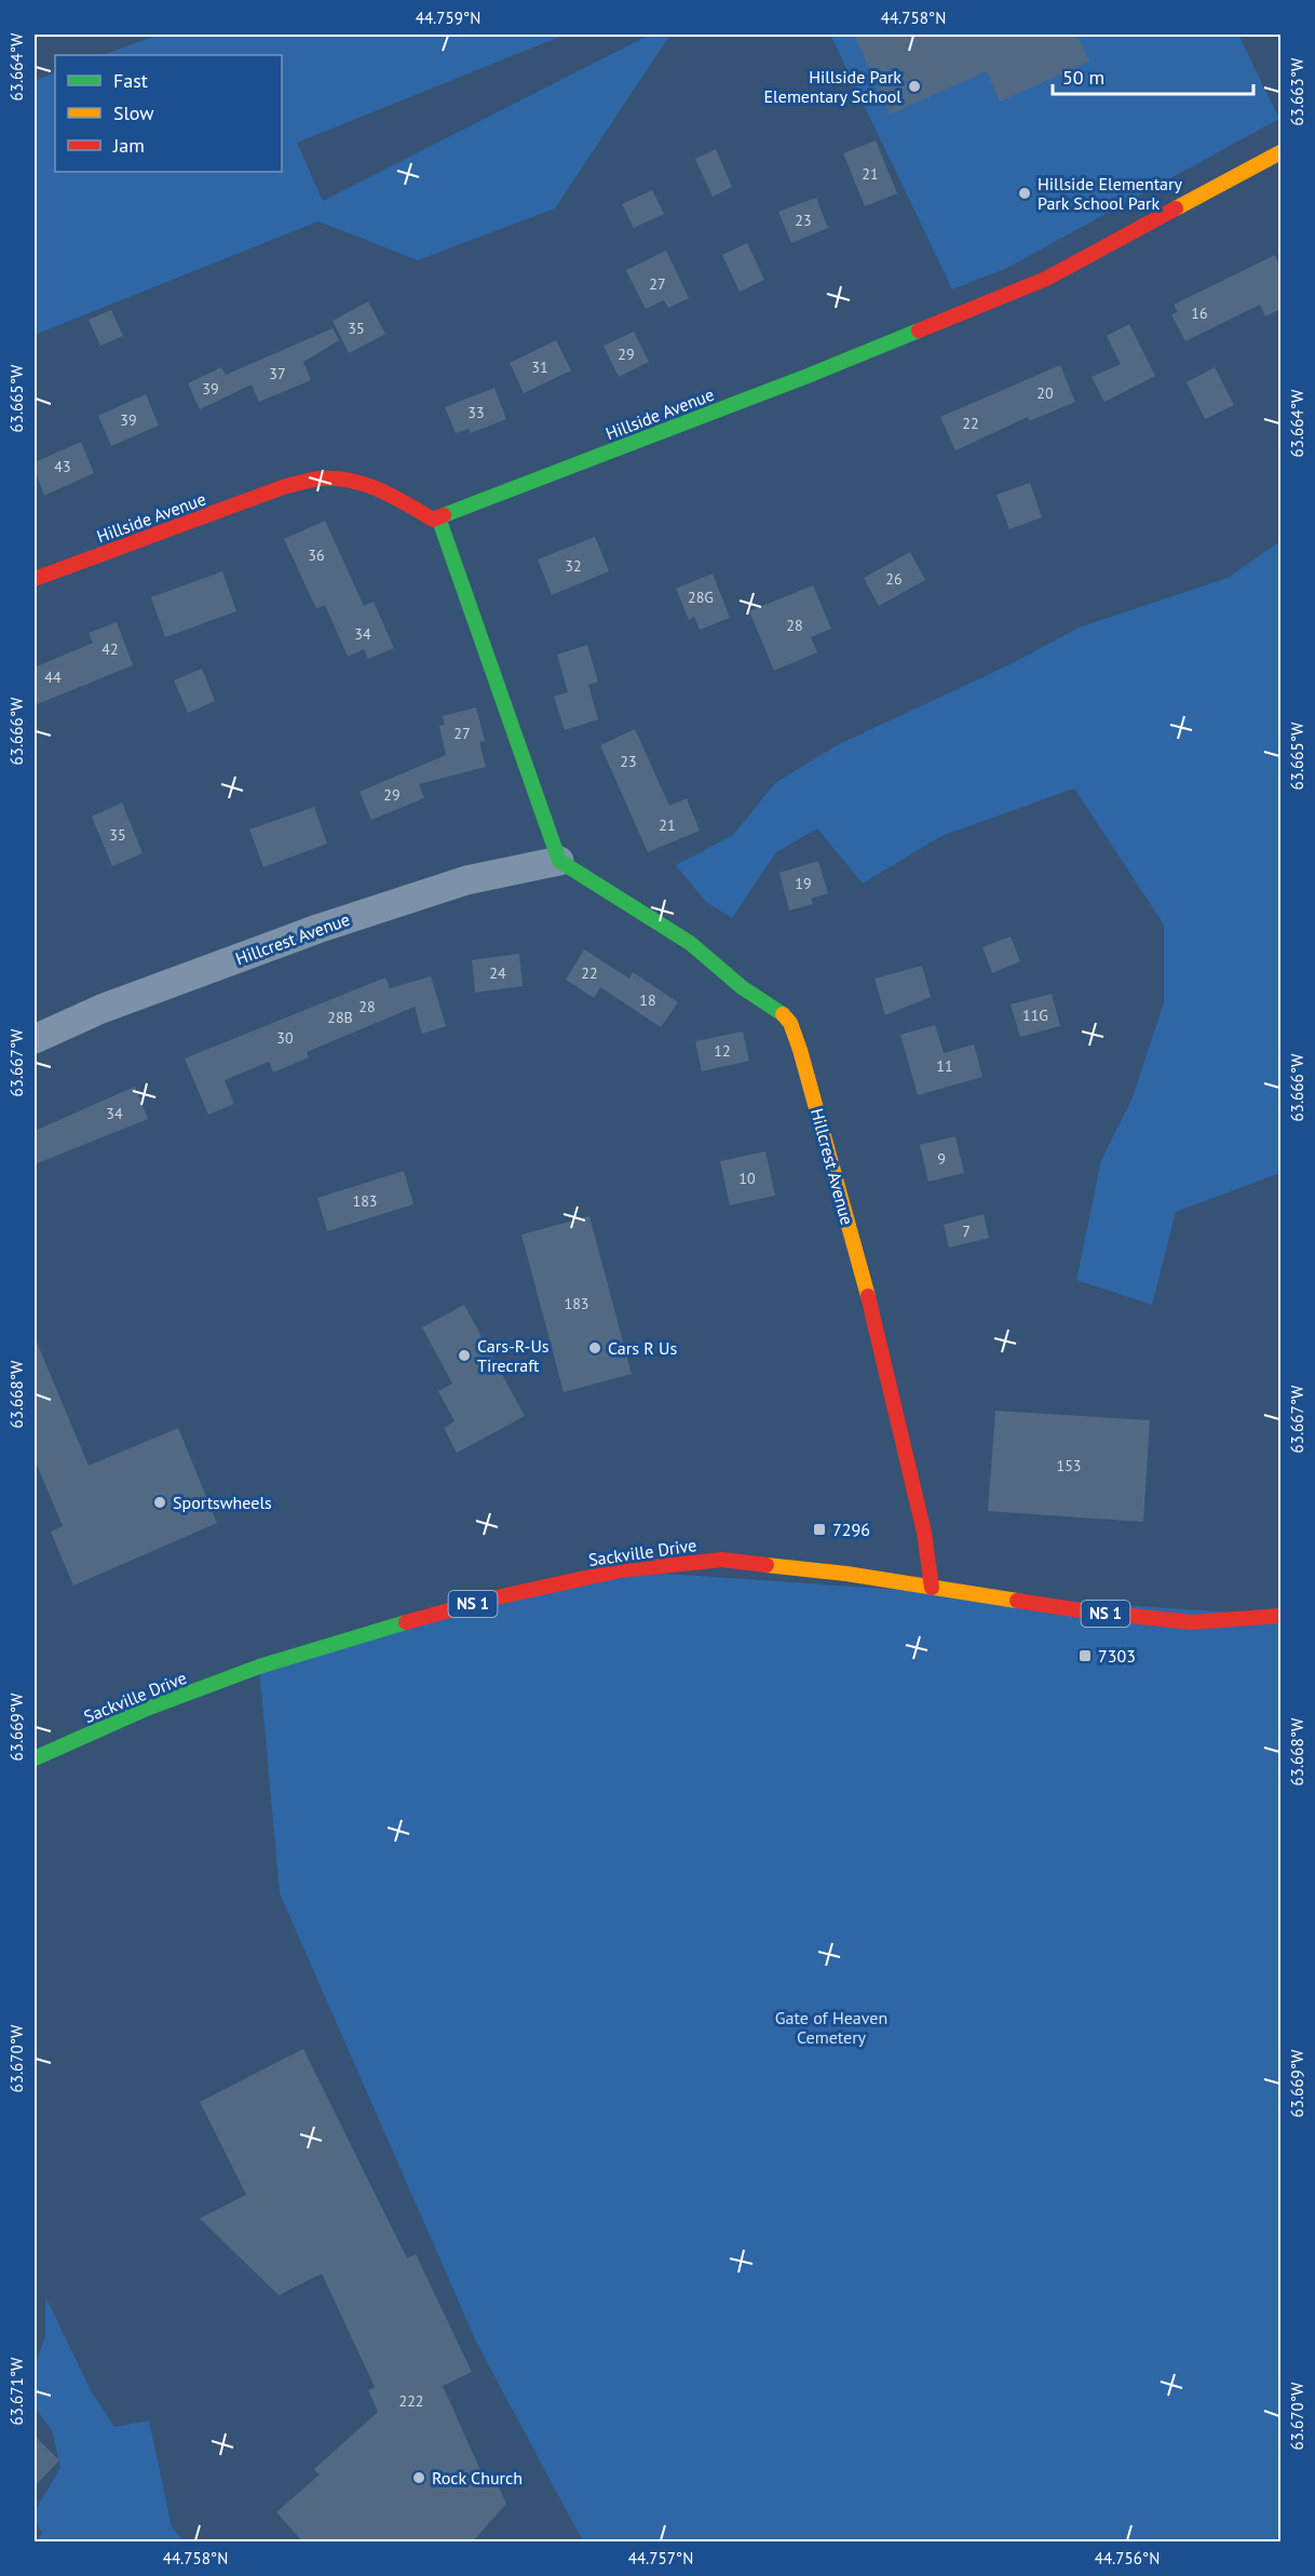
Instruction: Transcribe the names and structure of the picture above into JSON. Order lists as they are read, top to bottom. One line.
{"streets":{"street":["Hillside Avenue","Hillcrest Avenue","Sackville Drive","NS 1"]},"crossings":[["Hillcrest Avenue","Sackville Drive"]],"parks":["Gate of Heaven Cemetery"],"places":{"other":["Hillside Park Elementary School","Hillside Elementary Park School Park","Cars R Us","Cars-R-Us Tirecraft","Sportswheels","Rock Church"],"transit":["7296","7303"]},"house_numbers":["21","23","27","16","35","29","31","37","39","20","33","39","22","43","36","32","26","28G","28","34","42","44","27","23","29","21","35","19","24","22","18","28","11G","28B","30","12","11","34","9","10","183","7","183","153","222"],"legend":["Fast","Slow","Jam"],"scale_bar":"50 m","coordinates":["44.759°N","44.758°N","63.664°W","63.663°W","63.665°W","63.666°W","63.667°W","63.668°W","63.669°W","63.670°W","63.671°W","44.757°N","44.756°N"]}
